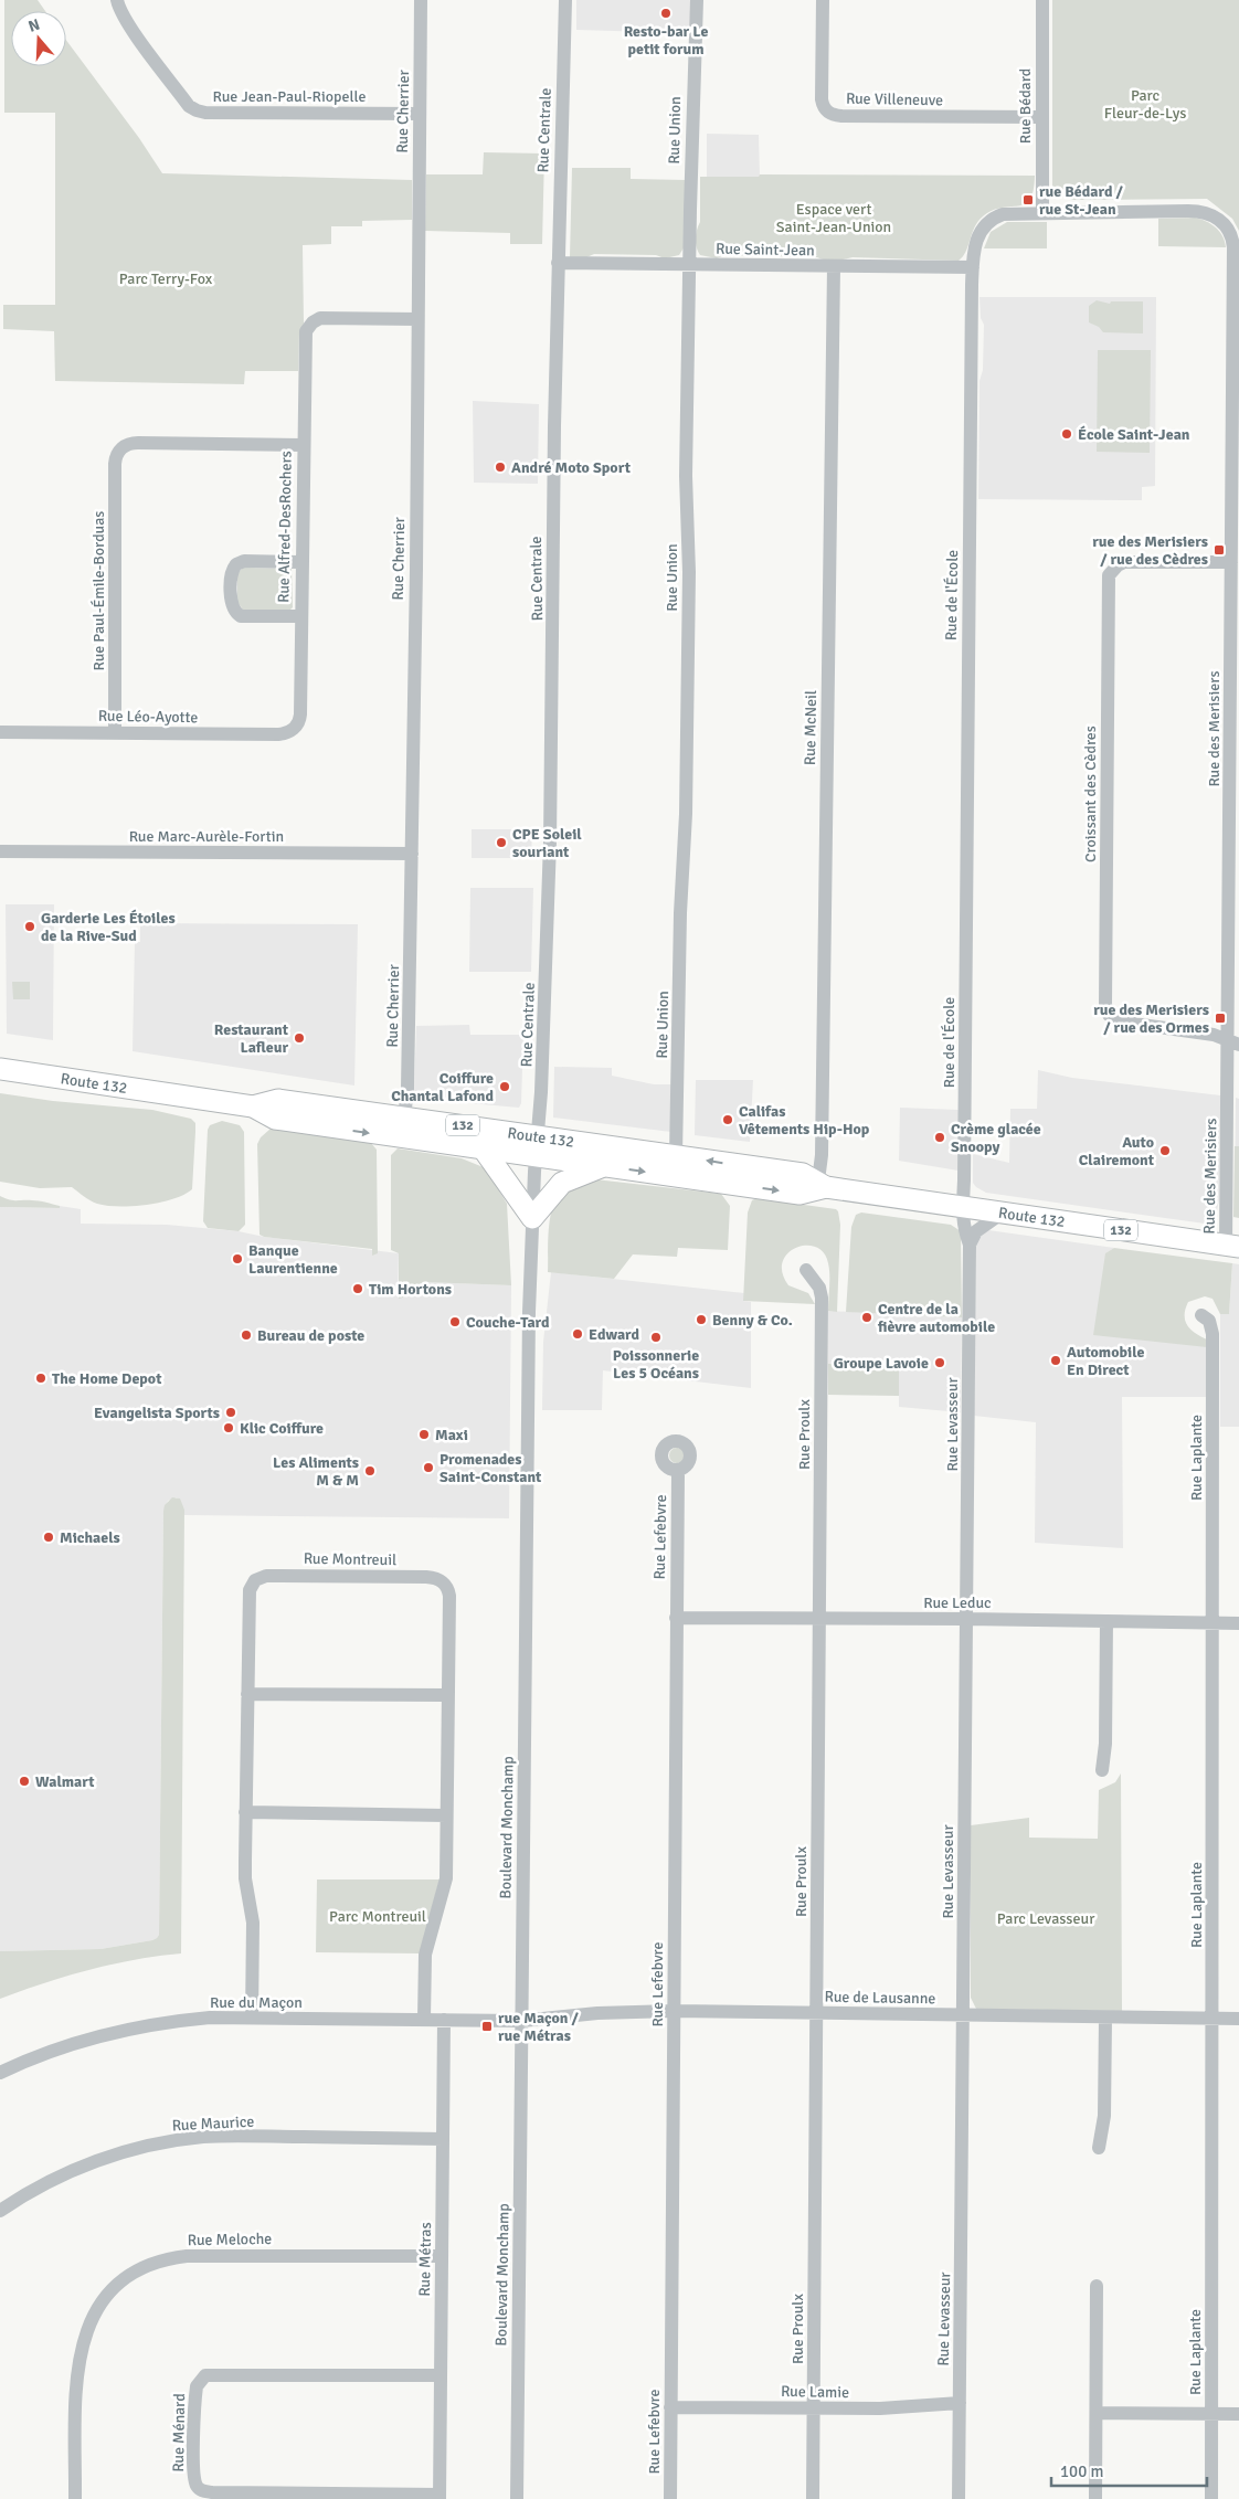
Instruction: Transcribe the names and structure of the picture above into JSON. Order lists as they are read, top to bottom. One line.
{"streets":{"highway":["Route 132","132"],"street":["Rue Jean-Paul-Riopelle","Rue Villeneuve","Rue Bédard","Rue Cherrier","Rue Centrale","Rue Union","Rue Saint-Jean","Rue Alfred-DesRochers","Rue Paul-Émile-Borduas","Rue de l'École","Rue Léo-Ayotte","Rue McNeil","Rue des Merisiers","Croissant des Cèdres","Rue Marc-Aurèle-Fortin","Rue Levasseur","Rue Proulx","Rue Laplante","Rue Lefebvre","Rue Montreuil","Rue Leduc","Boulevard Monchamp","Rue de Lausanne","Rue du Maçon","Rue Maurice","Rue Meloche","Rue Métras","Rue Lamie","Rue Ménard"]},"crossings":[["Rue Jean-Paul-Riopelle","Rue Cherrier"],["Rue Villeneuve","Rue Bédard"],["Rue Bédard","Rue de l'École"],["Rue Cherrier","Rue Alfred-DesRochers"],["Rue Cherrier","Rue Marc-Aurèle-Fortin"],["Rue Cherrier","Route 132"],["Rue Centrale","Rue Saint-Jean"],["Rue Centrale","Route 132"],["Rue Centrale","Boulevard Monchamp"],["Rue Union","Rue Saint-Jean"],["Rue Union","Route 132"],["Rue Saint-Jean","Rue de l'École"],["Rue Saint-Jean","Rue McNeil"],["Rue Alfred-DesRochers","Rue Paul-Émile-Borduas"],["Rue Alfred-DesRochers","Rue Léo-Ayotte"],["Rue Paul-Émile-Borduas","Rue Léo-Ayotte"],["Rue de l'École","Rue des Merisiers"],["Rue de l'École","Route 132"],["Rue de l'École","Rue Levasseur"],["Rue McNeil","Route 132"],["Rue des Merisiers","Croissant des Cèdres"],["Rue des Merisiers","Route 132"],["Route 132","Rue Levasseur"],["Route 132","Boulevard Monchamp"],["Rue Levasseur","Rue Leduc"],["Rue Levasseur","Rue de Lausanne"],["Rue Levasseur","Rue Lamie"],["Rue Proulx","Rue Leduc"],["Rue Proulx","Rue de Lausanne"],["Rue Proulx","Rue Lamie"],["Rue Laplante","Rue Leduc"],["Rue Laplante","Rue de Lausanne"],["Rue Lefebvre","Rue Leduc"],["Rue Lefebvre","Rue de Lausanne"],["Rue Lefebvre","Rue Lamie"],["Rue Montreuil","Rue du Maçon"],["Boulevard Monchamp","Rue de Lausanne"],["Boulevard Monchamp","Rue du Maçon"],["Rue de Lausanne","Rue du Maçon"],["Rue du Maçon","Rue Métras"],["Rue Maurice","Rue Métras"],["Rue Meloche","Rue Métras"],["Rue Métras","Rue Ménard"]],"parks":["Parc Fleur-de-Lys","Espace vert Saint-Jean-Union","Parc Terry-Fox","Parc Montreuil","Parc Levasseur"],"places":{"other":["Resto-bar Le petit forum","École Saint-Jean","André Moto Sport","CPE Soleil souriant","Garderie Les Étoiles de la Rive-Sud","Restaurant Lafleur","Coiffure Chantal Lafond","Califas Vêtements Hip-Hop","Crème glacée Snoopy","Auto Clairemont","Banque Laurentienne","Tim Hortons","Centre de la fièvre automobile","Benny & Co.","Couche-Tard","Edward","Bureau de poste","Poissonnerie Les 5 Océans","Automobile En Direct","Groupe Lavoie","The Home Depot","Evangelista Sports","Klic Coiffure","Maxi","Promenades Saint-Constant","Les Aliments M & M","Michaels","Walmart"],"transit":["rue Bédard / rue St-Jean","rue des Merisiers / rue des Cèdres","rue des Merisiers / rue des Ormes","rue Maçon / rue Métras"]},"scale_bar":"100 m","north":"top"}
